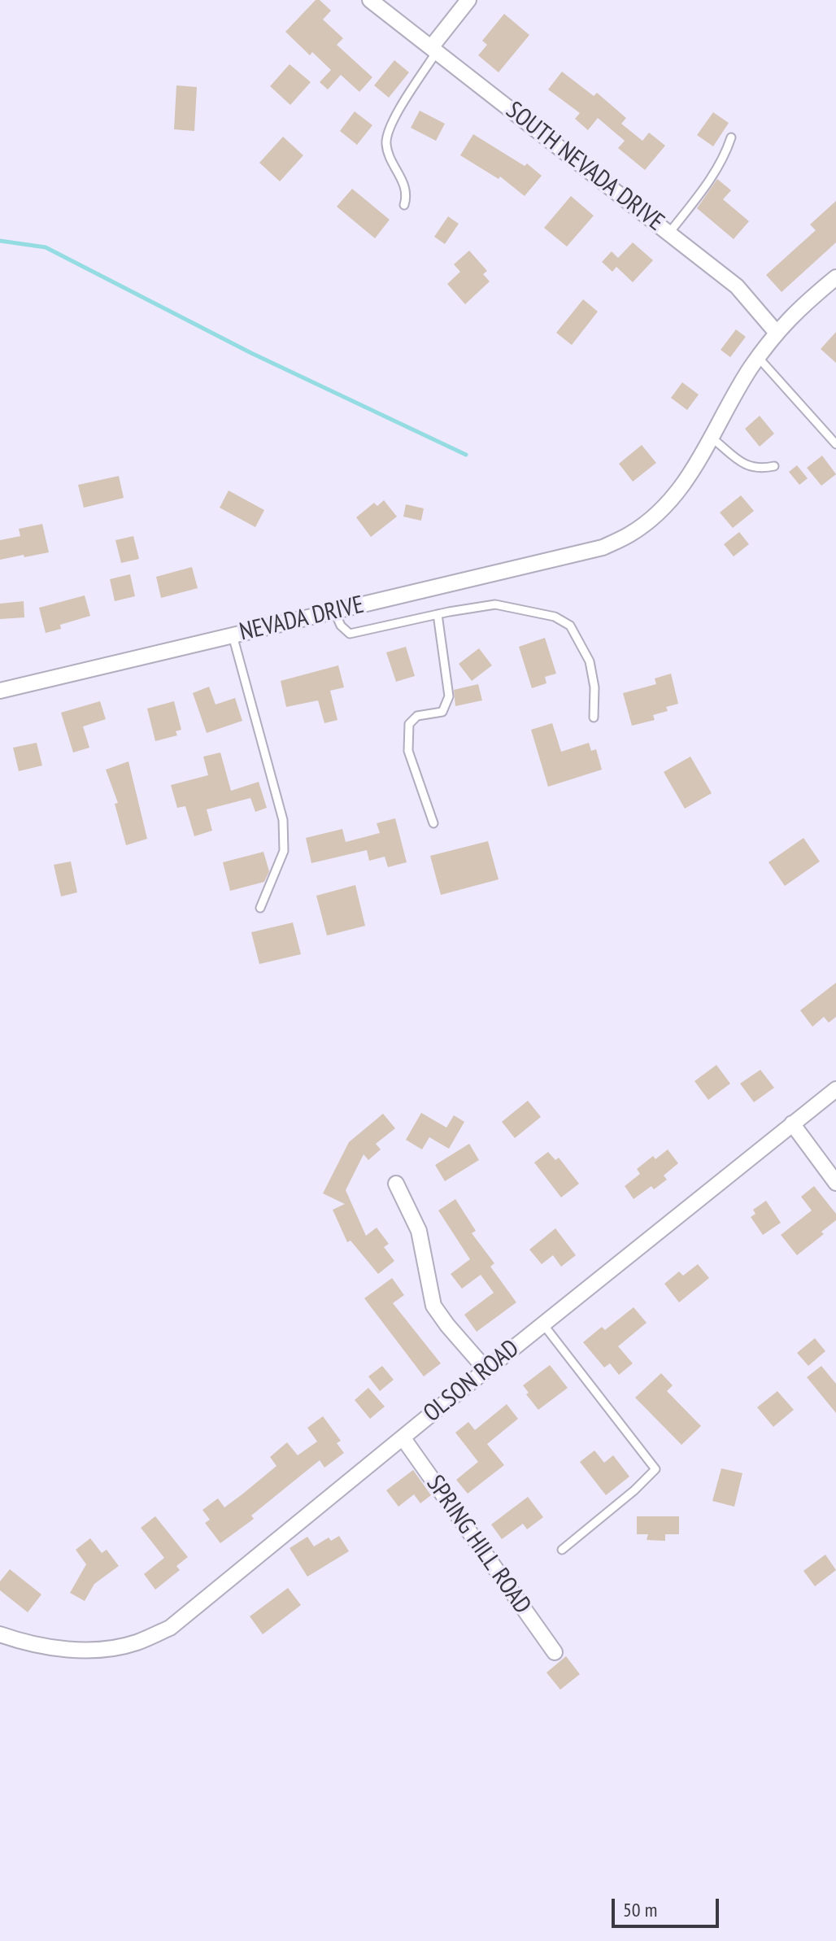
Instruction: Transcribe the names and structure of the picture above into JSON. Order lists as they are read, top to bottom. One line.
{"streets":{"street":["SOUTH NEVADA DRIVE","NEVADA DRIVE","OLSON ROAD","SPRING HILL ROAD"]},"crossings":[["OLSON ROAD","SPRING HILL ROAD"]],"scale_bar":"50 m"}
